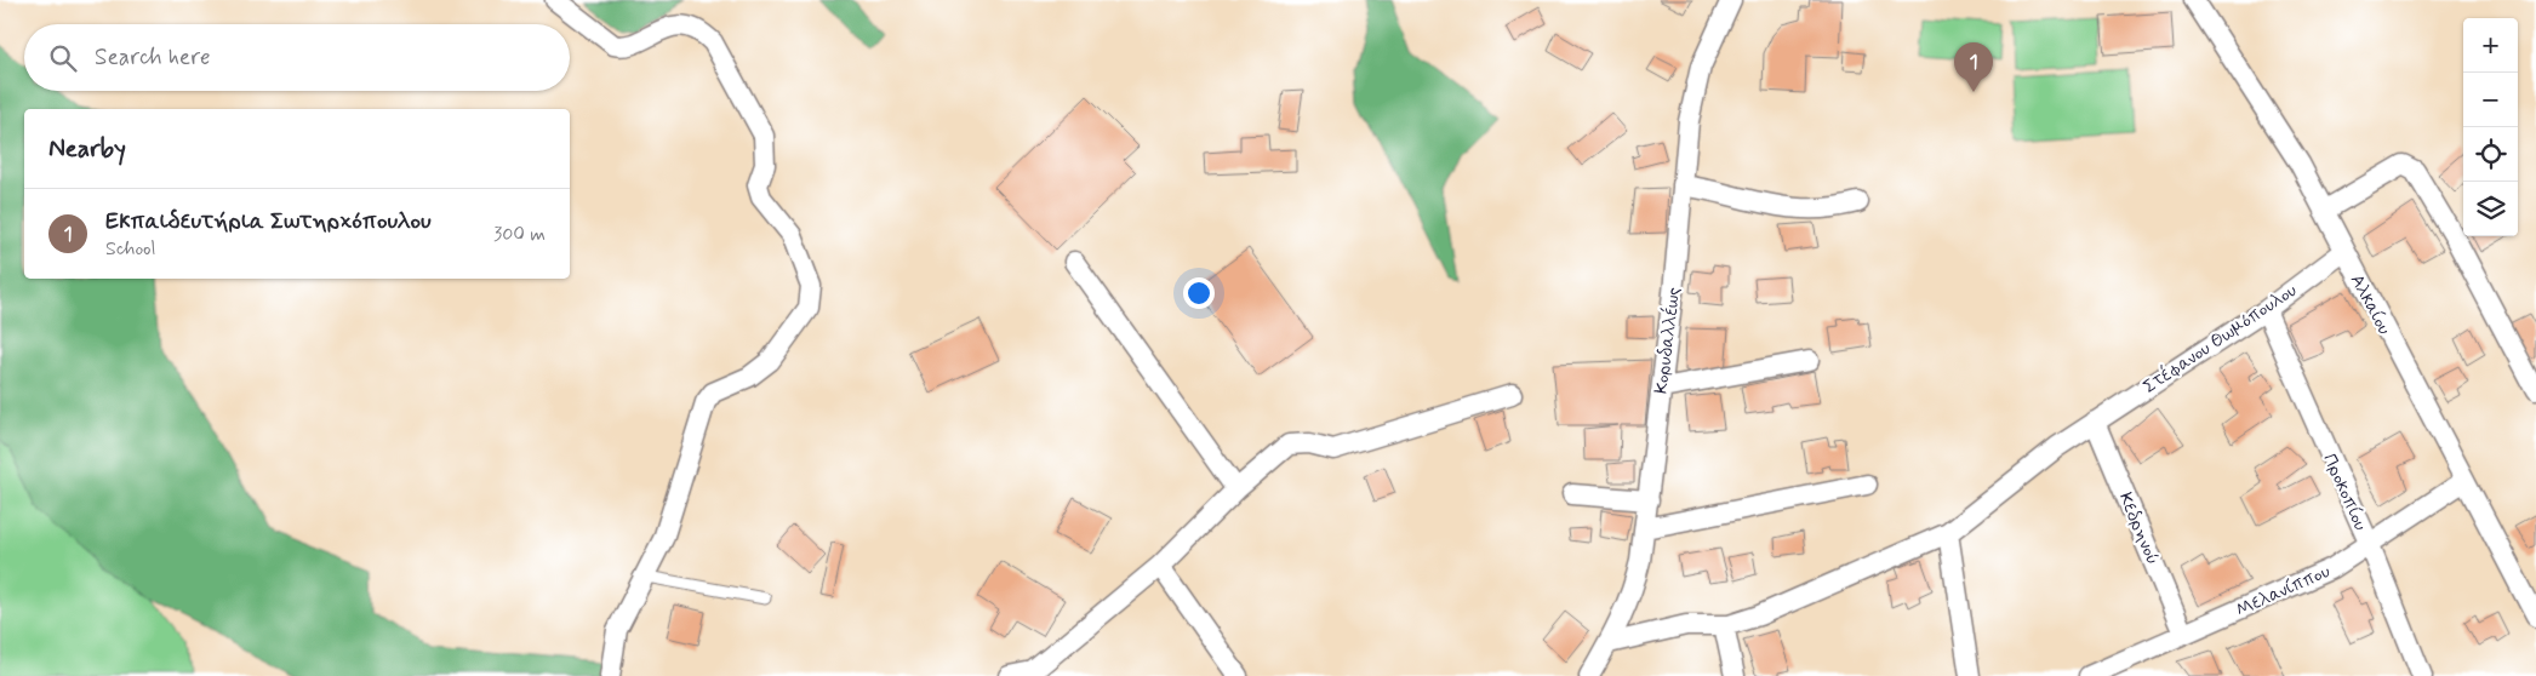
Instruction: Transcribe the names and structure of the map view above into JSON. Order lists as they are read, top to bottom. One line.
{"streets":{"street":["Αλκαίου","Στέφανου Θωμόπουλου","Κορυδαλλέως","Προκοπίου","Κεδρηνού","Μελανίππου"]},"crossings":[["Αλκαίου","Στέφανου Θωμόπουλου"],["Αλκαίου","Μελανίππου"],["Στέφανου Θωμόπουλου","Κορυδαλλέως"],["Στέφανου Θωμόπουλου","Προκοπίου"],["Στέφανου Θωμόπουλου","Κεδρηνού"],["Προκοπίου","Μελανίππου"],["Κεδρηνού","Μελανίππου"]],"page":{"map_buttons":["+","−"],"search":"Search here","pins":"1","heading":"Nearby","list":[{"mark":"1","name":"Εκπαιδευτήρια Σωτηρχόπουλου","note":"School","value":"300 m"}]}}
